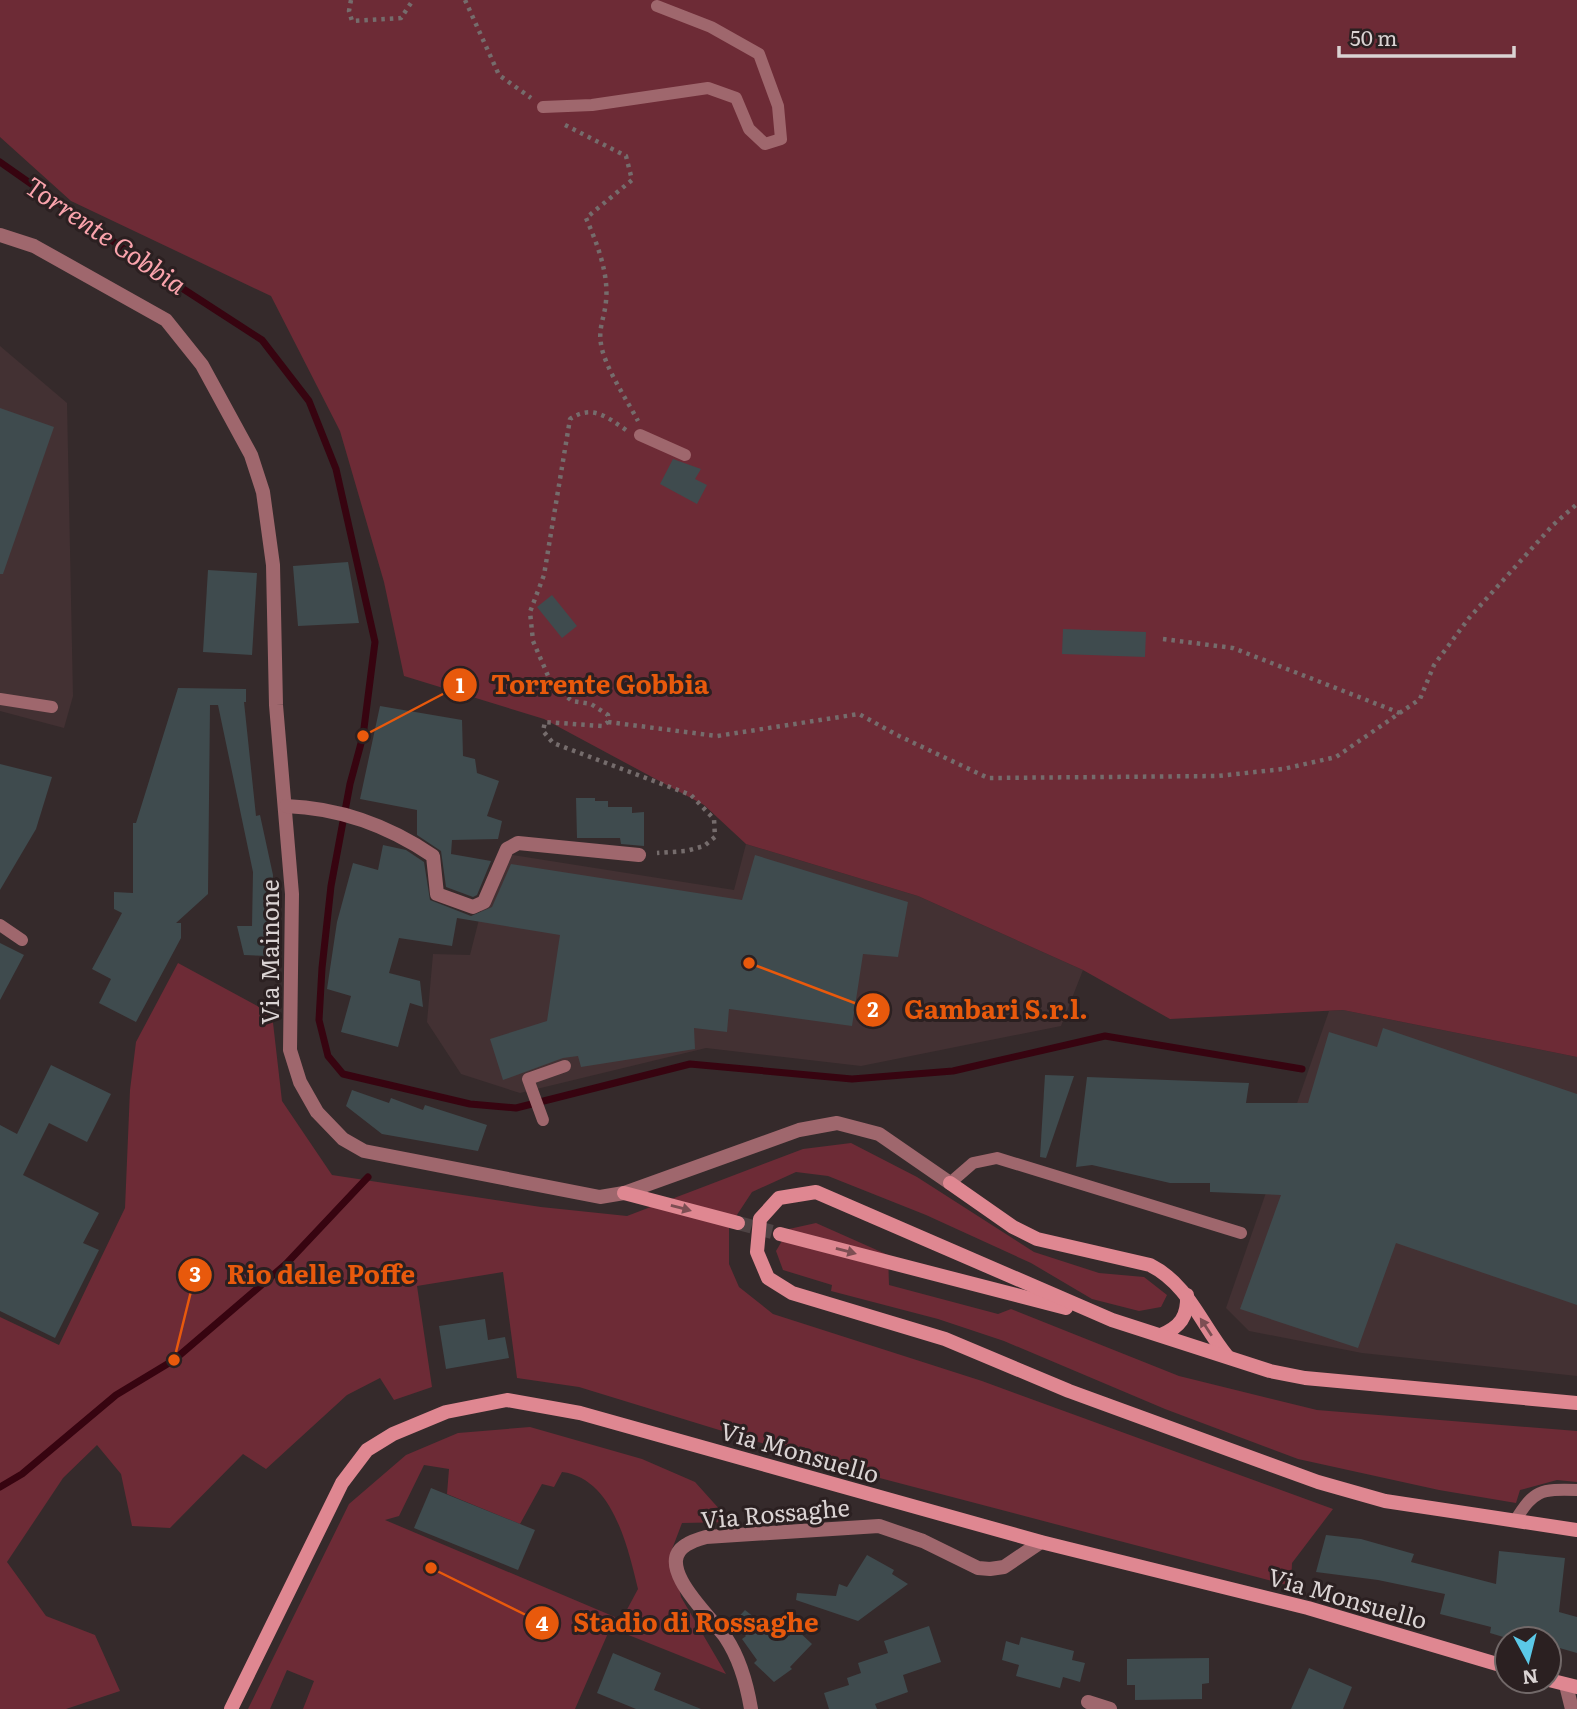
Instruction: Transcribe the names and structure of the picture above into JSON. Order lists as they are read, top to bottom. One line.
{"streets":{"main road":["Via Monsuello"],"street":["Via Mainone","Via Rossaghe"]},"crossings":[["Via Monsuello","Via Rossaghe"]],"water":["Torrente Gobbia"],"places":["Torrente Gobbia","Gambari S.r.l.","Rio delle Poffe","Stadio di Rossaghe"],"scale_bar":"50 m","north":"bottom"}
